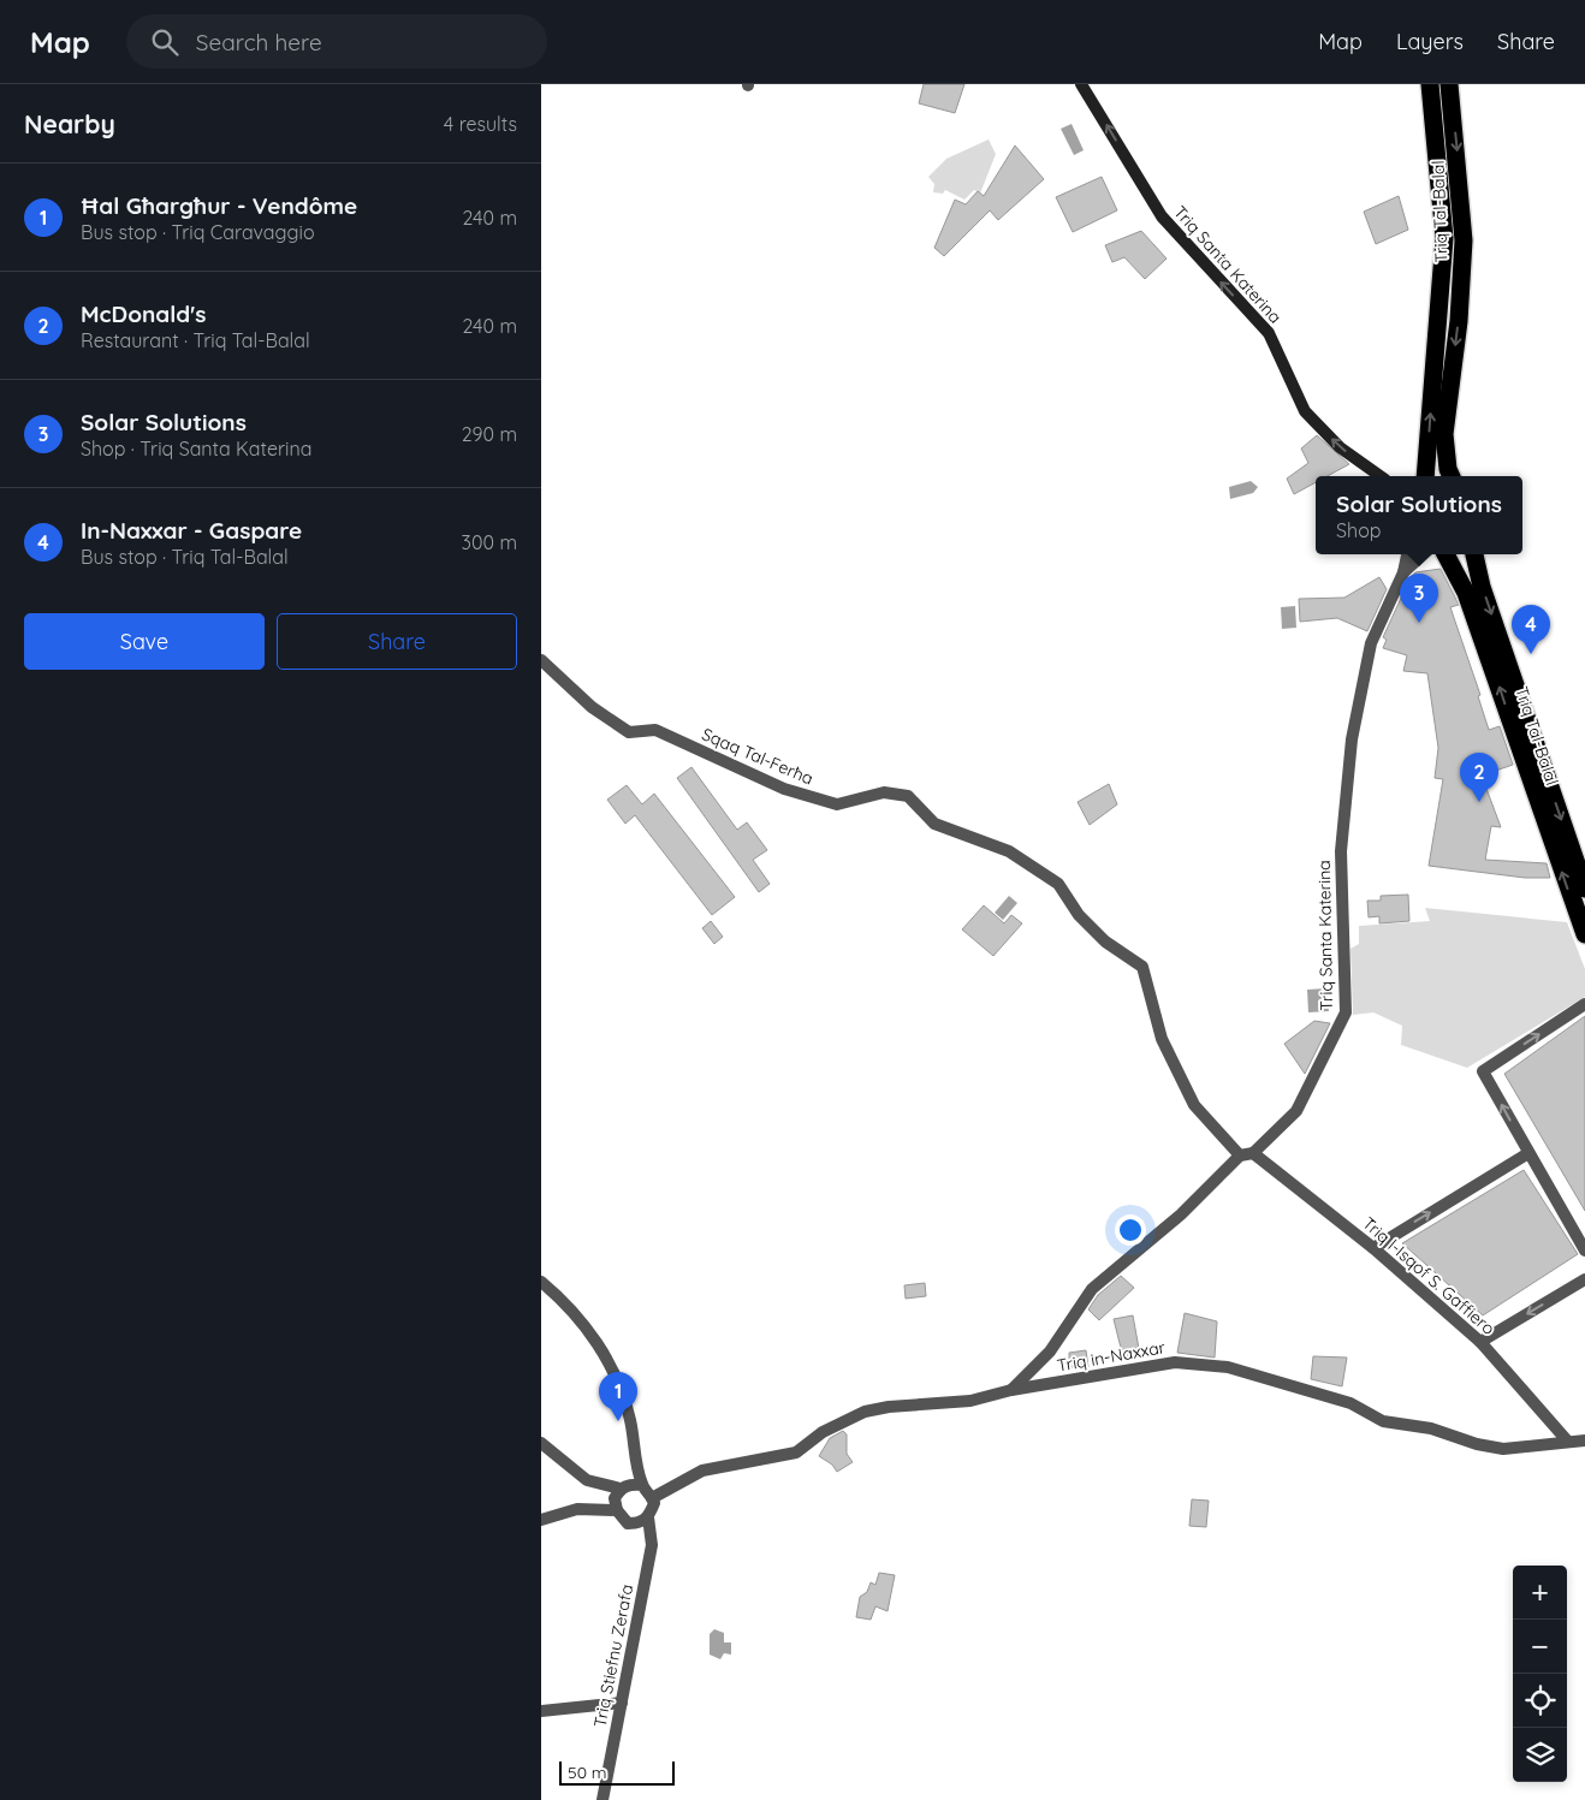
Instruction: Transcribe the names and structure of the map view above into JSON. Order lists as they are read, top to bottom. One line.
{"streets":{"highway":["Triq Tal-Balal"],"main road":["Triq Santa Katerina"],"street":["Sqaq Tal-Ferħa","Triq l-Isqof S. Gaffiero","Triq in-Naxxar","Triq Stiefnu Zerafa"]},"crossings":[["Triq Santa Katerina","Triq l-Isqof S. Gaffiero"],["Triq l-Isqof S. Gaffiero","Triq in-Naxxar"],["Triq in-Naxxar","Triq Stiefnu Zerafa"]],"one_way":["Triq Santa Katerina"],"scale_bar":"50 m","page":{"header":"Map","search":"Search here","nav":["Map","Layers","Share"],"heading":["Nearby","4 results"],"list":[{"mark":"1","name":"Ħal Għargħur - Vendôme","note":"Bus stop · Triq Caravaggio","value":"240 m"},{"mark":"2","name":"McDonald's","note":"Restaurant · Triq Tal-Balal","value":"240 m"},{"mark":"3","name":"Solar Solutions","note":"Shop · Triq Santa Katerina","value":"290 m"},{"mark":"4","name":"In-Naxxar - Gaspare","note":"Bus stop · Triq Tal-Balal","value":"300 m"}],"popup":["Solar Solutions","Shop"],"pins":["3","4","2","1"],"buttons":["Save","Share"],"map_buttons":["+","−"],"scale":"50 m"}}
